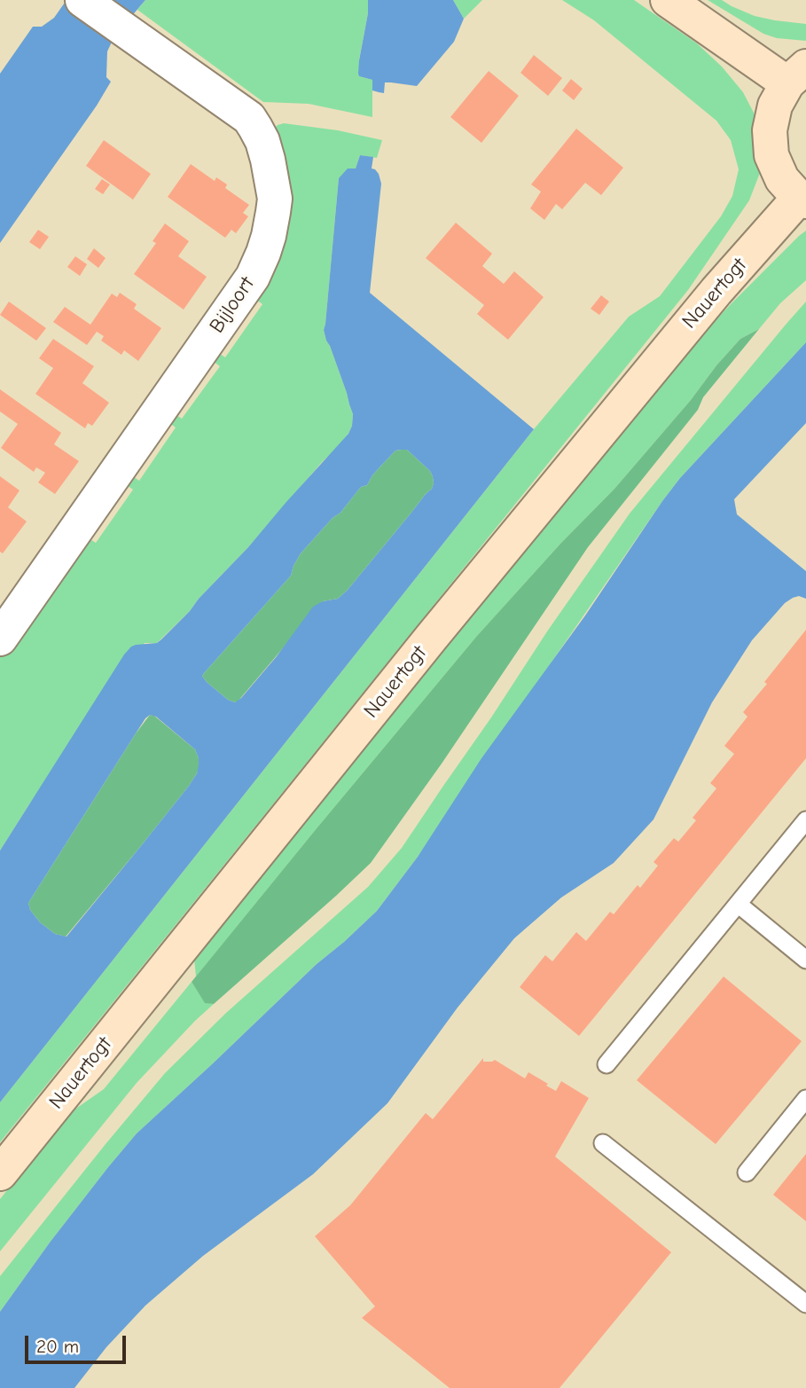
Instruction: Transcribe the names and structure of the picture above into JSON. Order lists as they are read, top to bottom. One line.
{"streets":{"street":["Nauertogt","Bijloort"]},"scale_bar":"20 m"}
